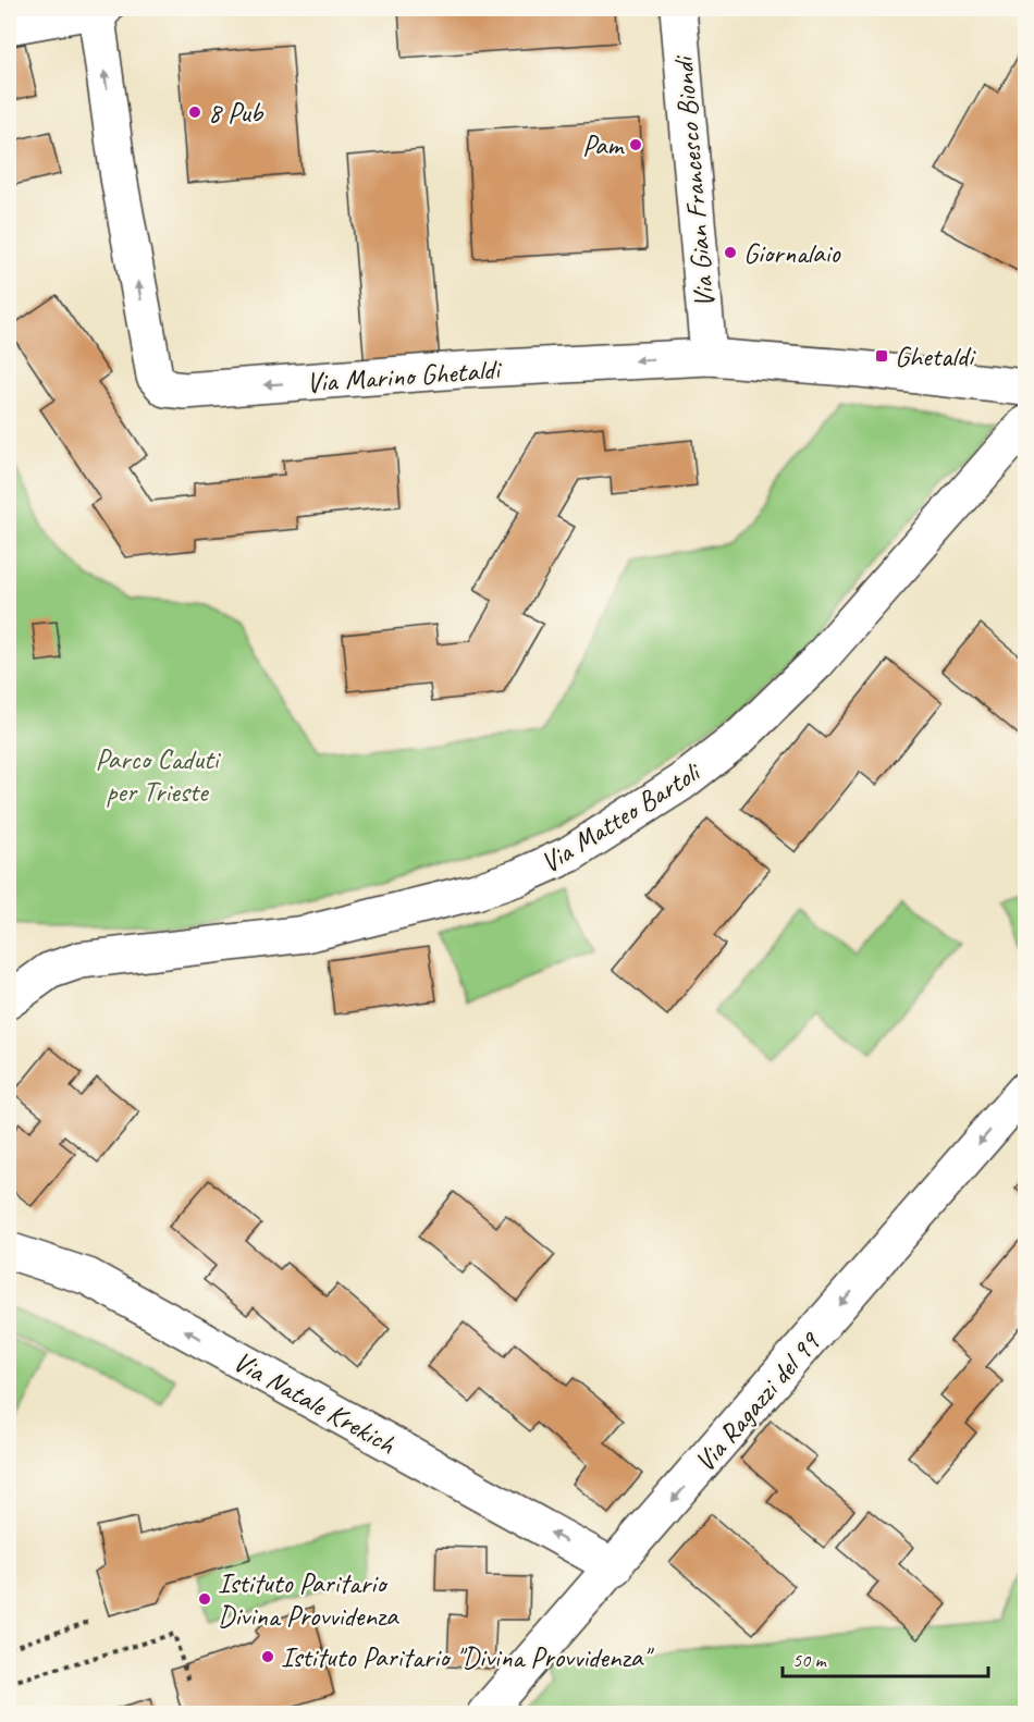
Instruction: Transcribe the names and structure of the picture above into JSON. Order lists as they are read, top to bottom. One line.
{"streets":{"street":["Via Gian Francesco Biondi","Via Marino Ghetaldi","Via Matteo Bartoli","Via Natale Krekich","Via Ragazzi del 99"]},"crossings":[["Via Gian Francesco Biondi","Via Marino Ghetaldi"],["Via Natale Krekich","Via Ragazzi del 99"]],"one_way":["Via Natale Krekich","Via Ragazzi del 99"],"parks":["Parco Caduti per Trieste"],"places":{"other":["8 Pub","Pam","Giornalaio","Istituto Paritario Divina Provvidenza","Istituto Paritario \"Divina Provvidenza\""],"transit":["Ghetaldi"]},"scale_bar":"50 m"}
